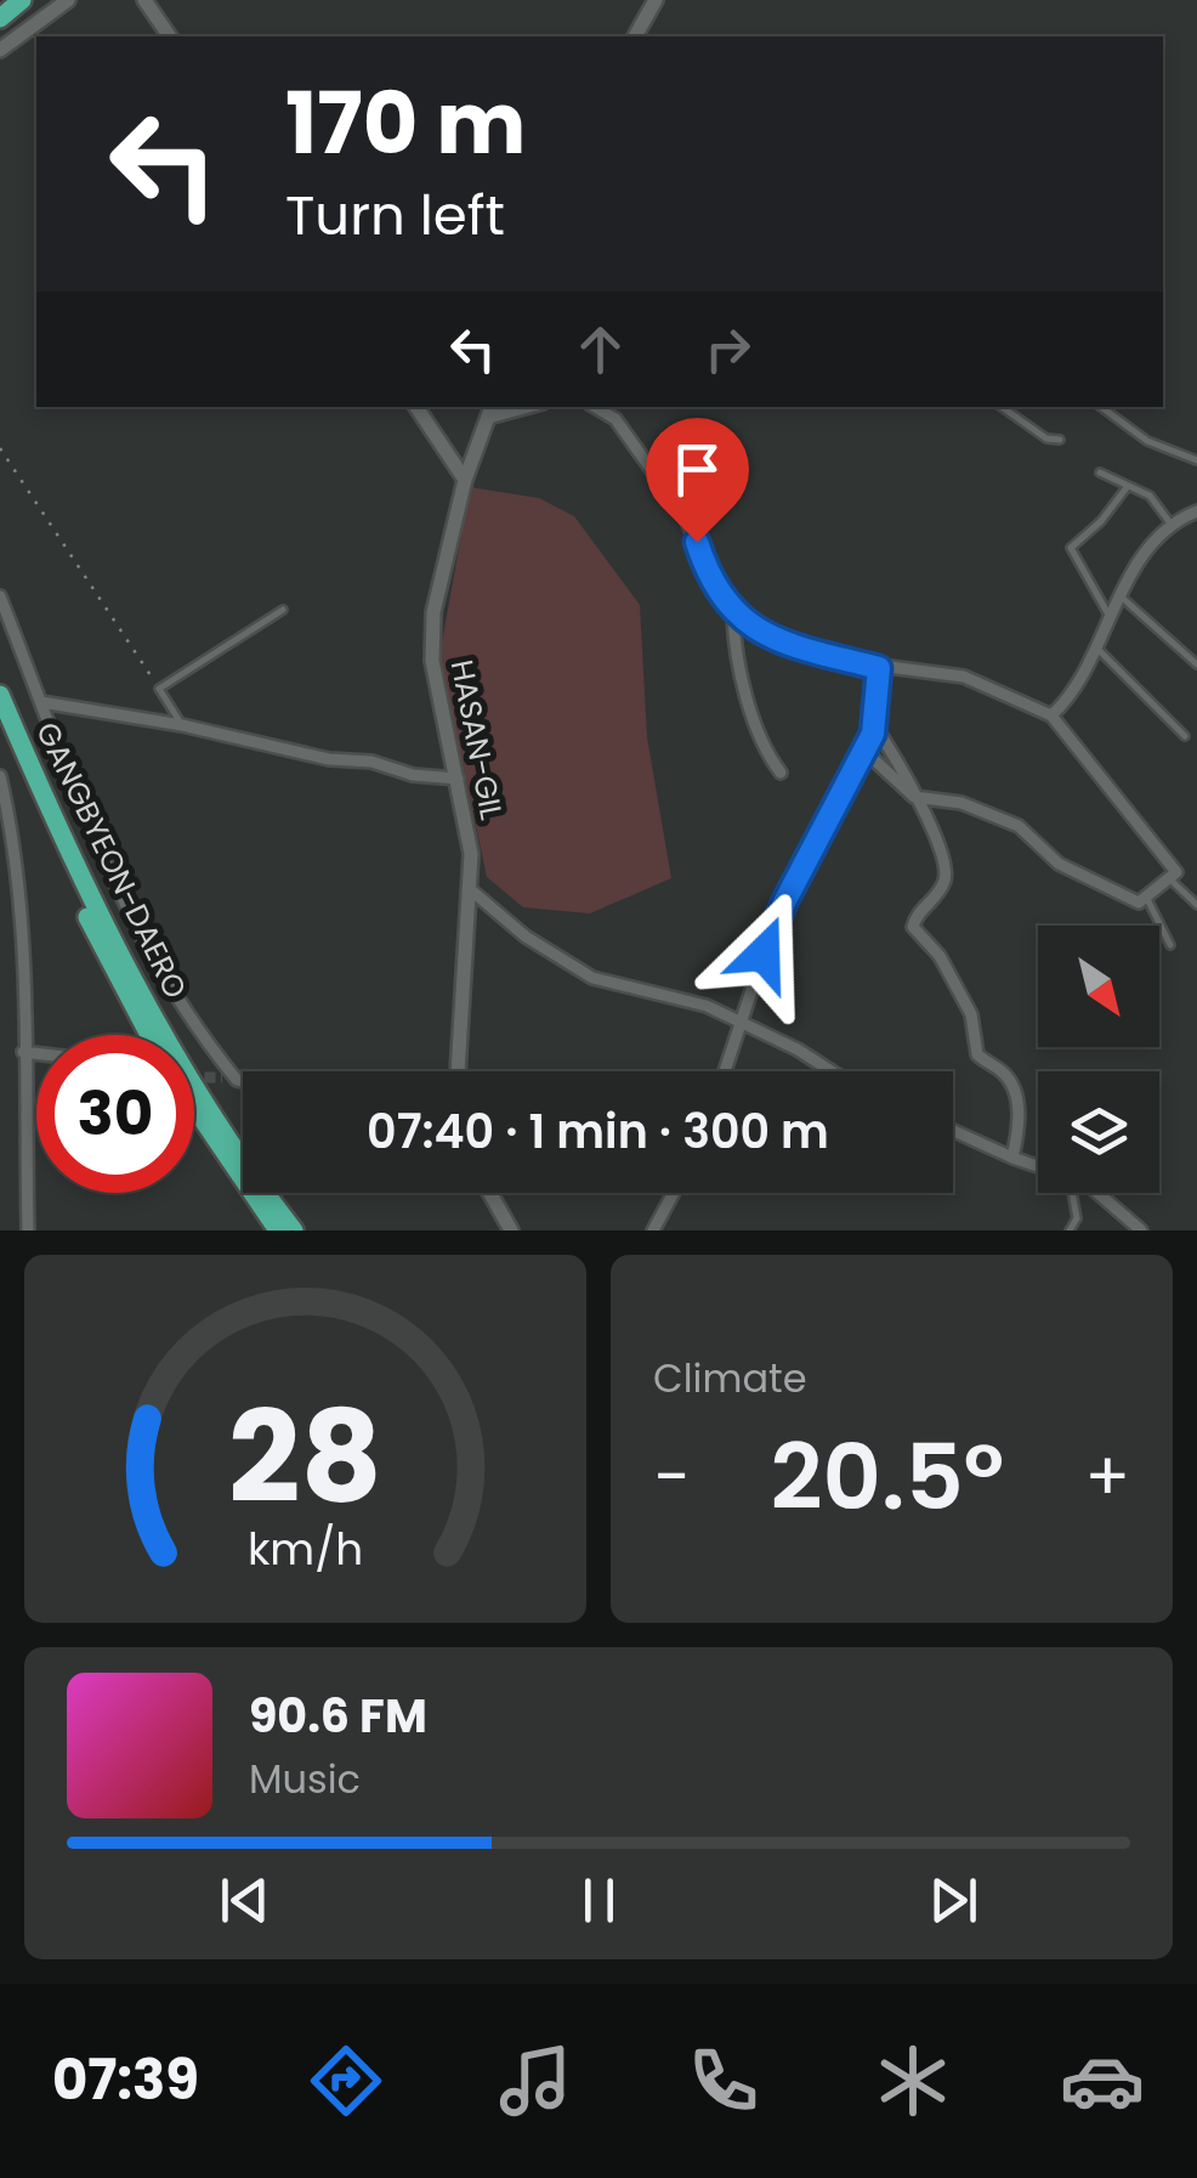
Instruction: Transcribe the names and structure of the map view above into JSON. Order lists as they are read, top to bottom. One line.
{"streets":{"highway":["GANGBYEON-DAERO"],"street":["HASAN-GIL"]},"north":"bottom right","page":{"turn":["170 m","Turn left"],"limit":"30","trip":"07:40 · 1 min · 300 m","tile":"Climate","heat":["−","20.5°","+"],"song":["90.6 FM","Music"],"tabs":"07:39","gauge":["28","km/h"]}}
